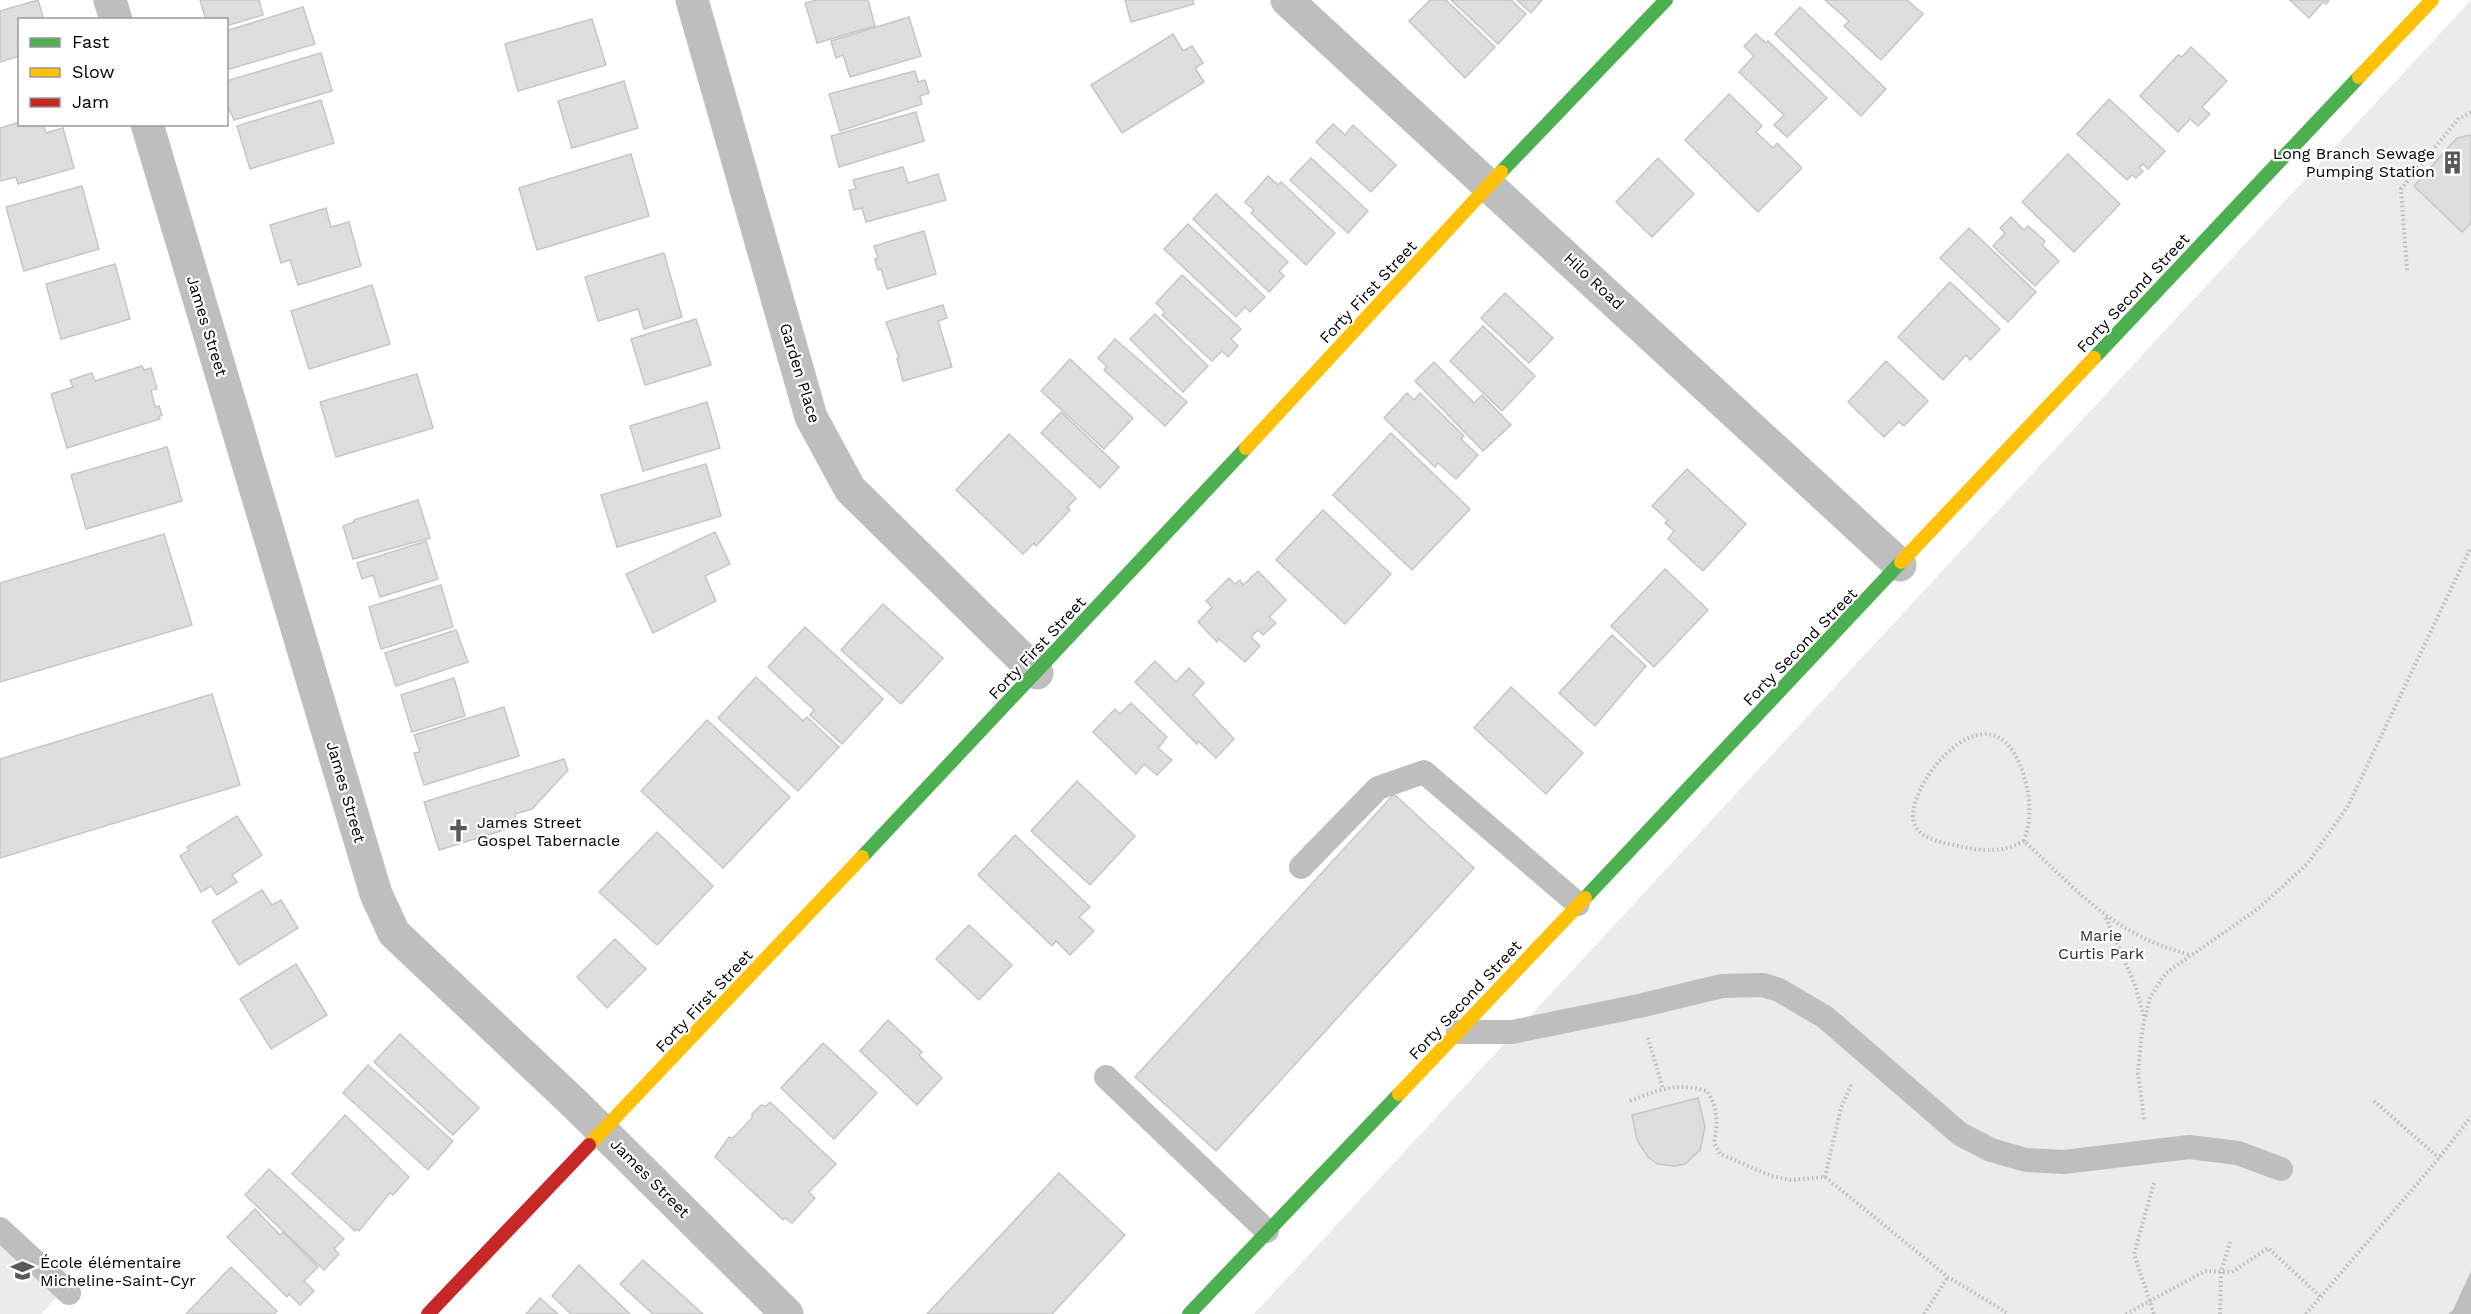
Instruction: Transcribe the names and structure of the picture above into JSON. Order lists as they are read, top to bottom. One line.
{"streets":{"street":["Hilo Road","Forty First Street","Forty Second Street","James Street","Garden Place"]},"crossings":[["Hilo Road","Forty First Street"],["Hilo Road","Forty Second Street"],["Forty First Street","James Street"],["Forty First Street","Garden Place"]],"parks":["Marie Curtis Park"],"places":{"building":["Long Branch Sewage Pumping Station"],"church":["James Street Gospel Tabernacle"],"school or university":["École élémentaire Micheline-Saint-Cyr"]},"legend":["Fast","Slow","Jam"]}
